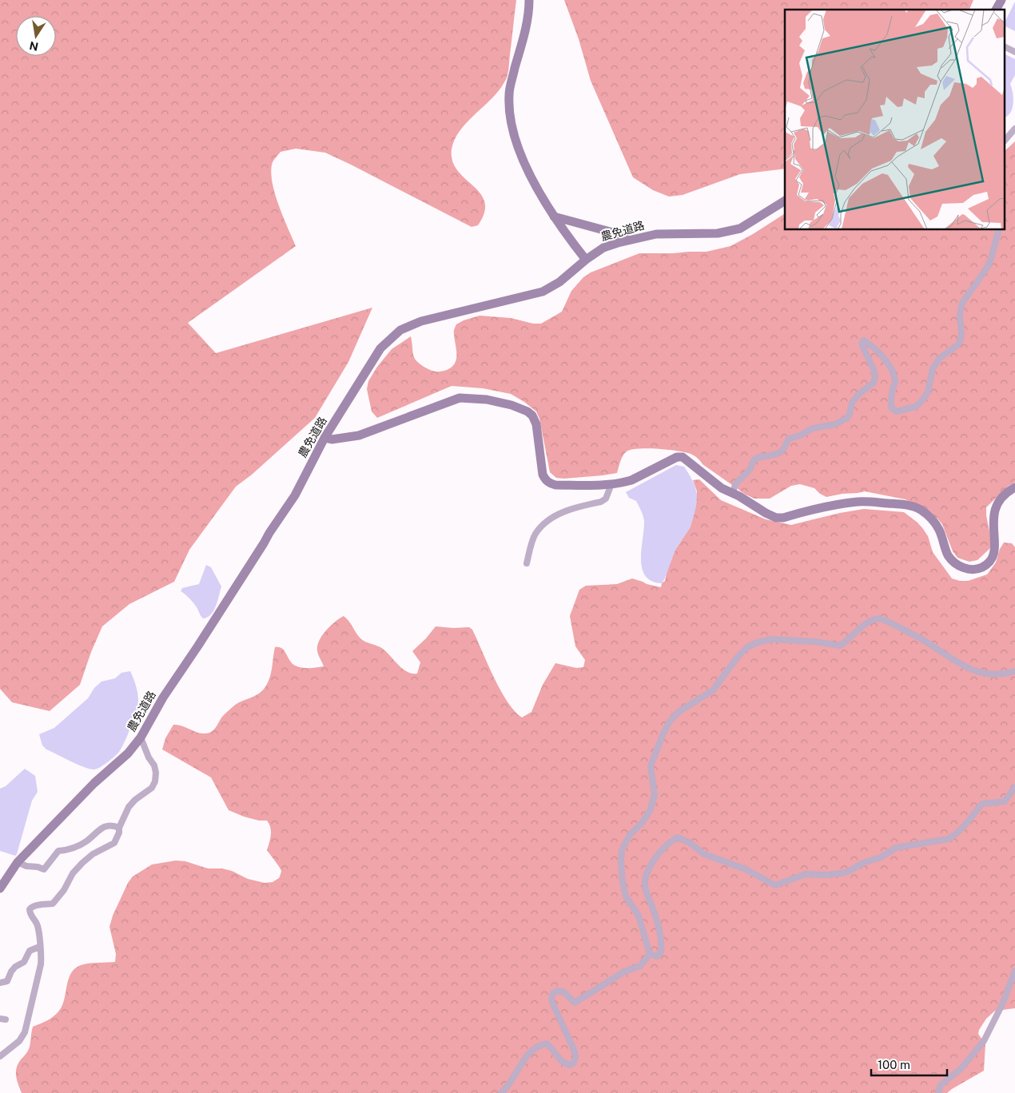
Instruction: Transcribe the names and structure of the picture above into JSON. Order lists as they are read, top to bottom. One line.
{"streets":{"street":["農免道路"]},"scale_bar":"100 m","north":"bottom"}
